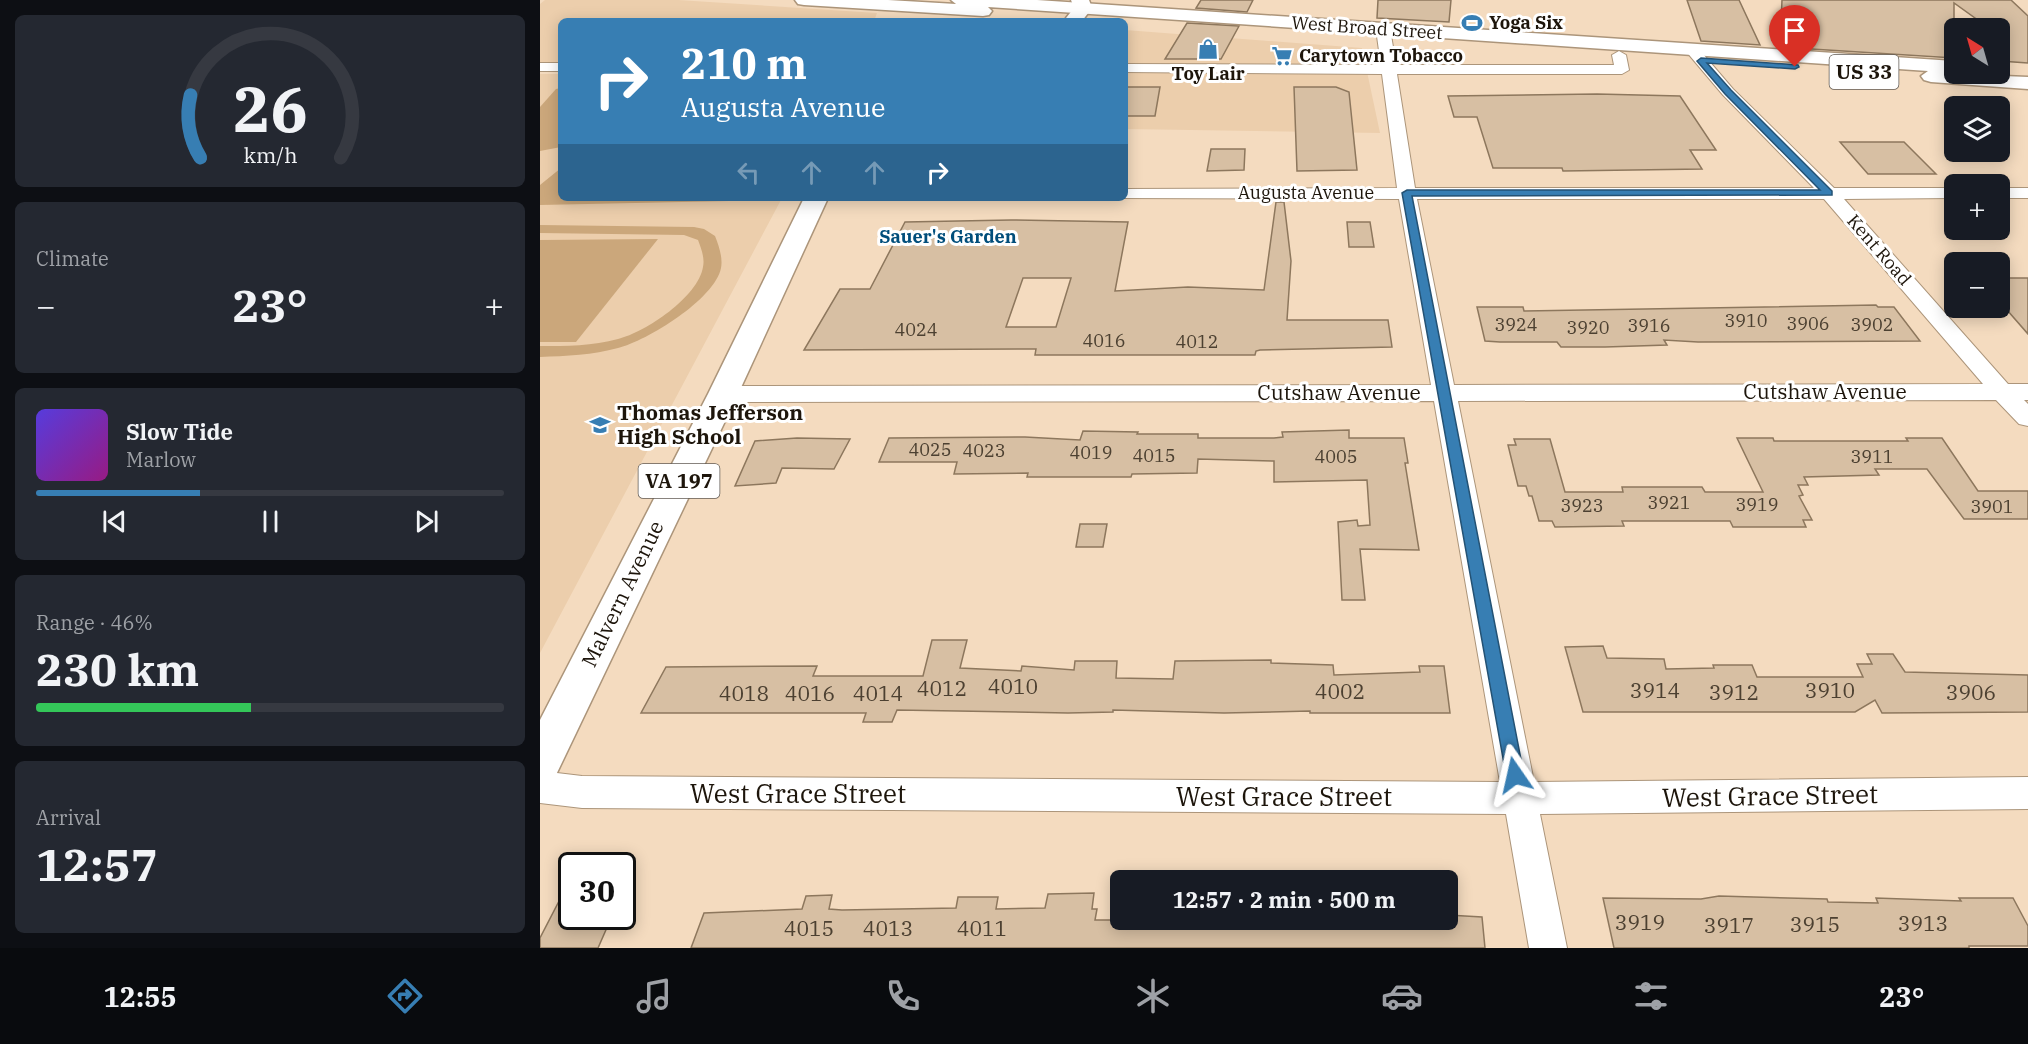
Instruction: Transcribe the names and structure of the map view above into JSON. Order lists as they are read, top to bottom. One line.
{"streets":{"main road":["West Broad Street","US 33","VA 197","Malvern Avenue"],"street":["Augusta Avenue","Kent Road","Cutshaw Avenue","West Grace Street"]},"crossings":[["West Broad Street","Kent Road"],["Augusta Avenue","Kent Road"],["Kent Road","Cutshaw Avenue"],["Cutshaw Avenue","Malvern Avenue"]],"districts":["Sauer's Garden"],"places":{"sports":["Yoga Six"],"shop":["Toy Lair"],"supermarket":["Carytown Tobacco"],"school or university":["Thomas Jefferson High School"]},"house_numbers":["3910","3906","3924","3902","3916","3920","4024","4016","4012","4025","4023","4019","4015","4005","3911","3921","3919","3923","3901","4010","4012","3914","3910","4002","3912","3906","4018","4016","4014","3919","3913","3915","3917","4015","4013","4011"],"north":"top left","page":{"map_buttons":["+","−"],"turn":["210 m","Augusta Avenue"],"tile":["Climate",["Range · 46%","230 km"],["Arrival","12:57"]],"heat":["−","23°","+"],"song":["Slow Tide","Marlow"],"limit":"30","trip":"12:57 · 2 min · 500 m","tabs":["12:55","23°"],"gauge":["26","km/h"]}}
